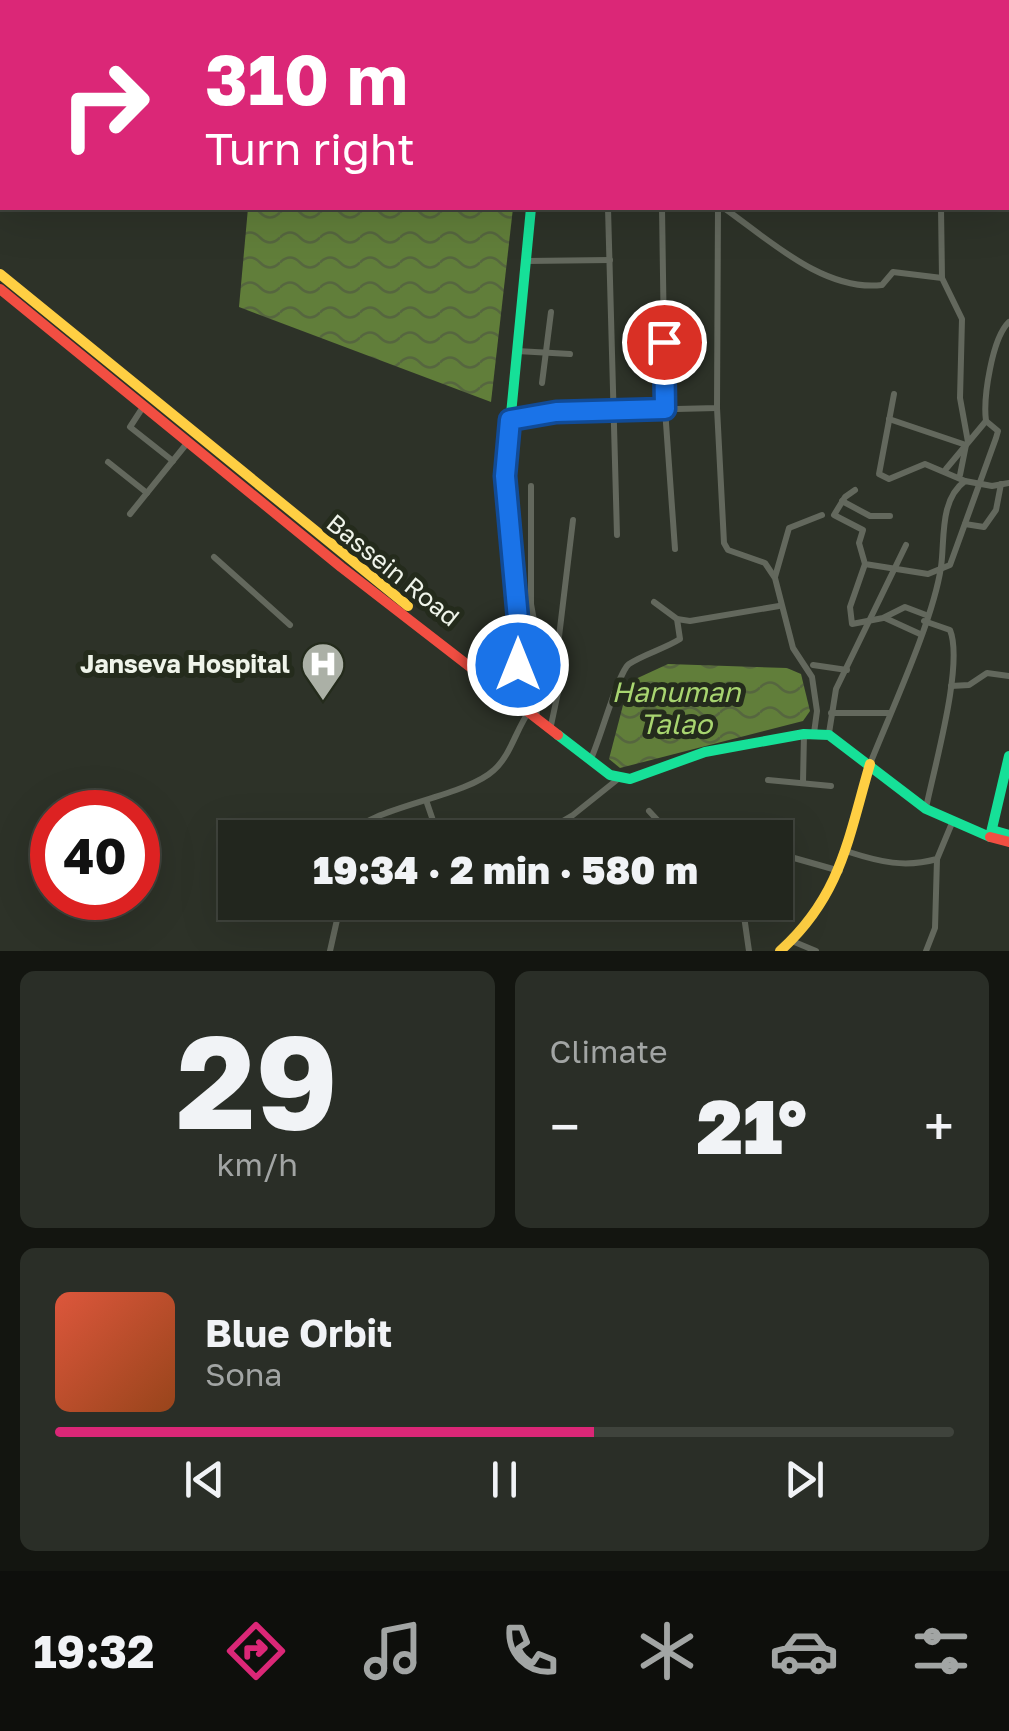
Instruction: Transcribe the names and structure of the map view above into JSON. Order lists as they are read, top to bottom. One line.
{"streets":{"main road":["Bassein Road"]},"water":["Hanuman Talao"],"places":{"hospital":["Janseva Hospital"]},"page":{"turn":["310 m","Turn right"],"limit":"40","trip":"19:34 · 2 min · 580 m","tile":[["29","km/h"],"Climate"],"heat":["−","21°","+"],"song":["Blue Orbit","Sona"],"tabs":"19:32"}}
